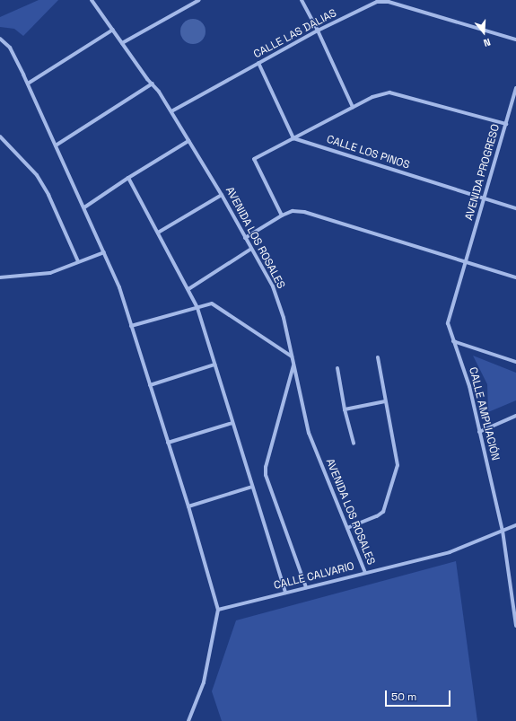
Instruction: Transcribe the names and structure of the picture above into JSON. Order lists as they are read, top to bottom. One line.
{"streets":{"street":["CALLE LAS DALIAS","CALLE LOS PINOS","AVENIDA PROGRESO","AVENIDA LOS ROSALES","CALLE AMPLIACIÓN","CALLE CALVARIO"]},"crossings":[["CALLE LAS DALIAS","AVENIDA LOS ROSALES"],["CALLE LOS PINOS","AVENIDA PROGRESO"],["AVENIDA PROGRESO","CALLE AMPLIACIÓN"],["AVENIDA LOS ROSALES","CALLE CALVARIO"],["CALLE AMPLIACIÓN","CALLE CALVARIO"]],"scale_bar":"50 m","north":"bottom"}
